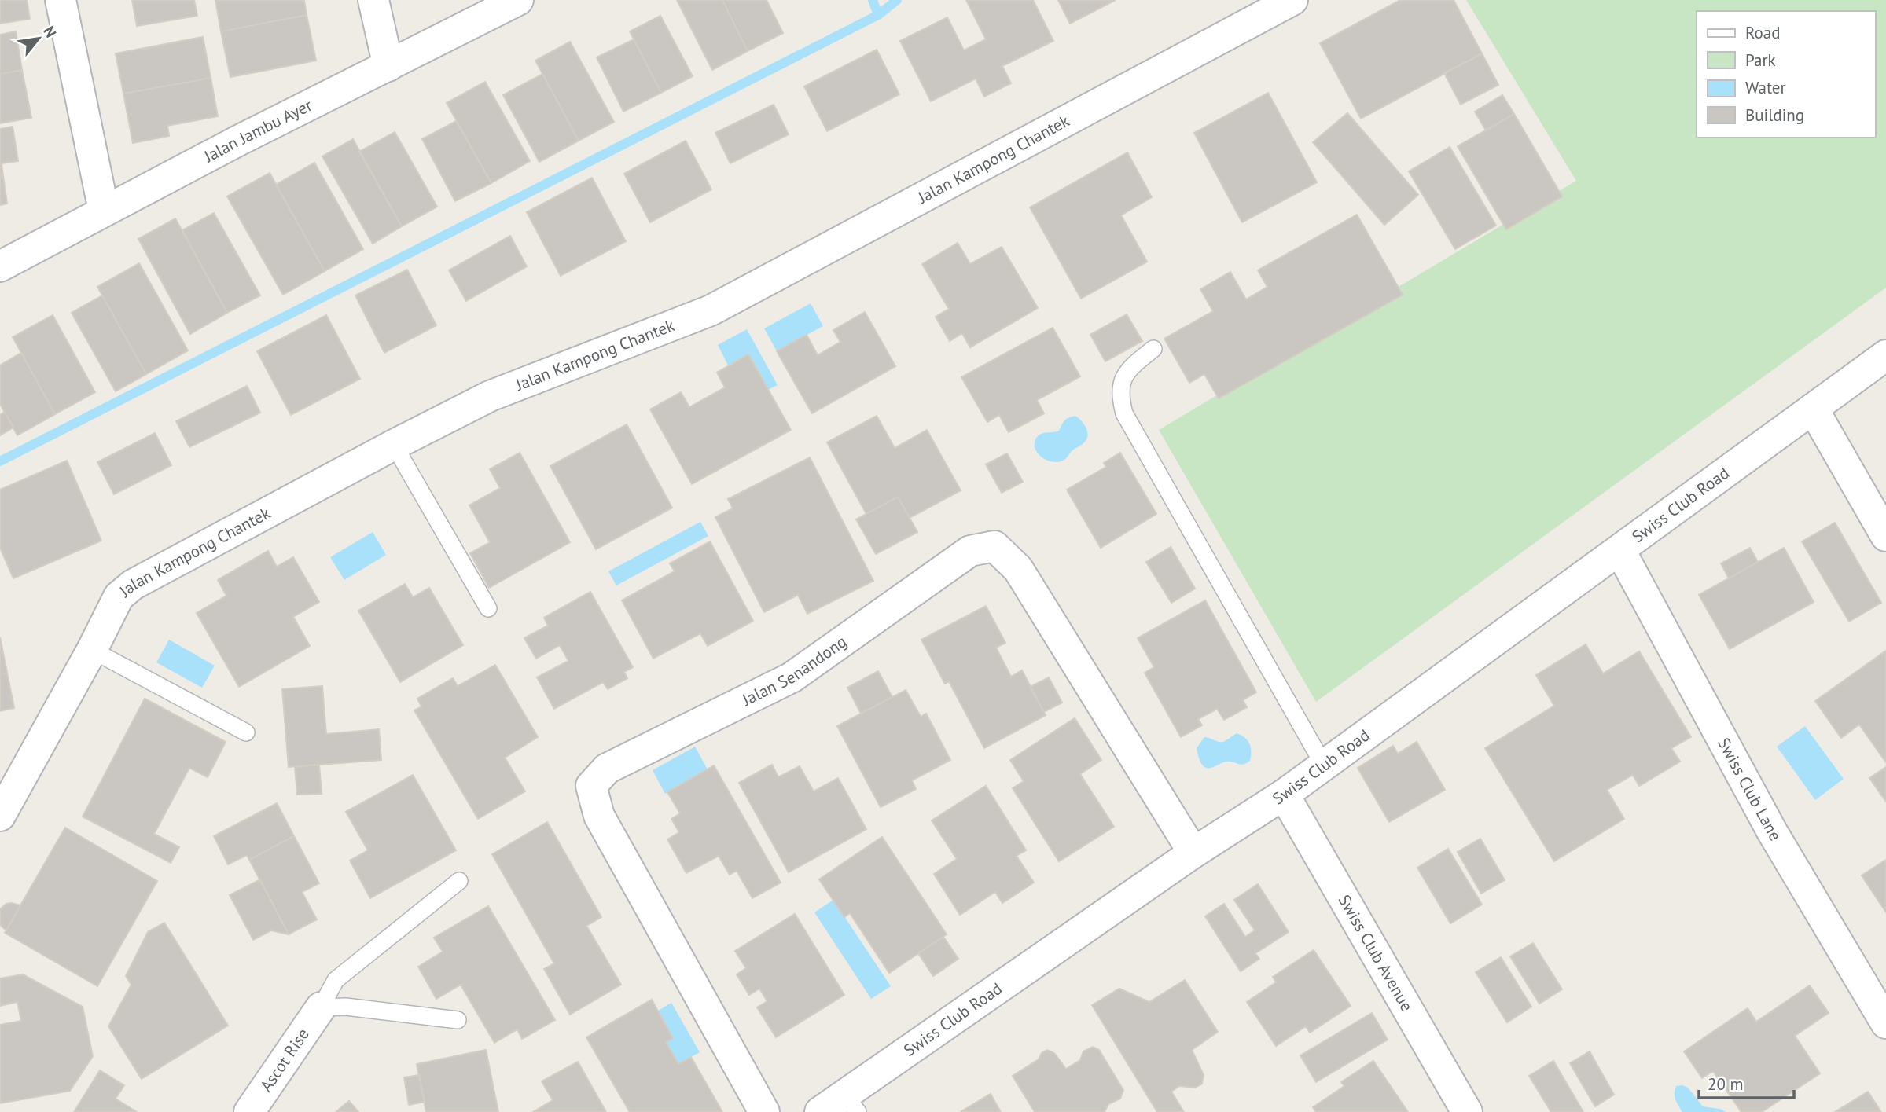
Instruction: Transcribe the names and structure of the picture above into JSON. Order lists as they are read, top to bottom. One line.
{"streets":{"street":["Jalan Jambu Ayer","Jalan Kampong Chantek","Swiss Club Road","Jalan Senandong","Swiss Club Lane","Swiss Club Avenue","Ascot Rise"]},"crossings":[["Swiss Club Road","Jalan Senandong"],["Swiss Club Road","Swiss Club Lane"],["Swiss Club Road","Swiss Club Avenue"]],"legend":["Road","Park","Water","Building"],"scale_bar":"20 m","north":"top right"}
